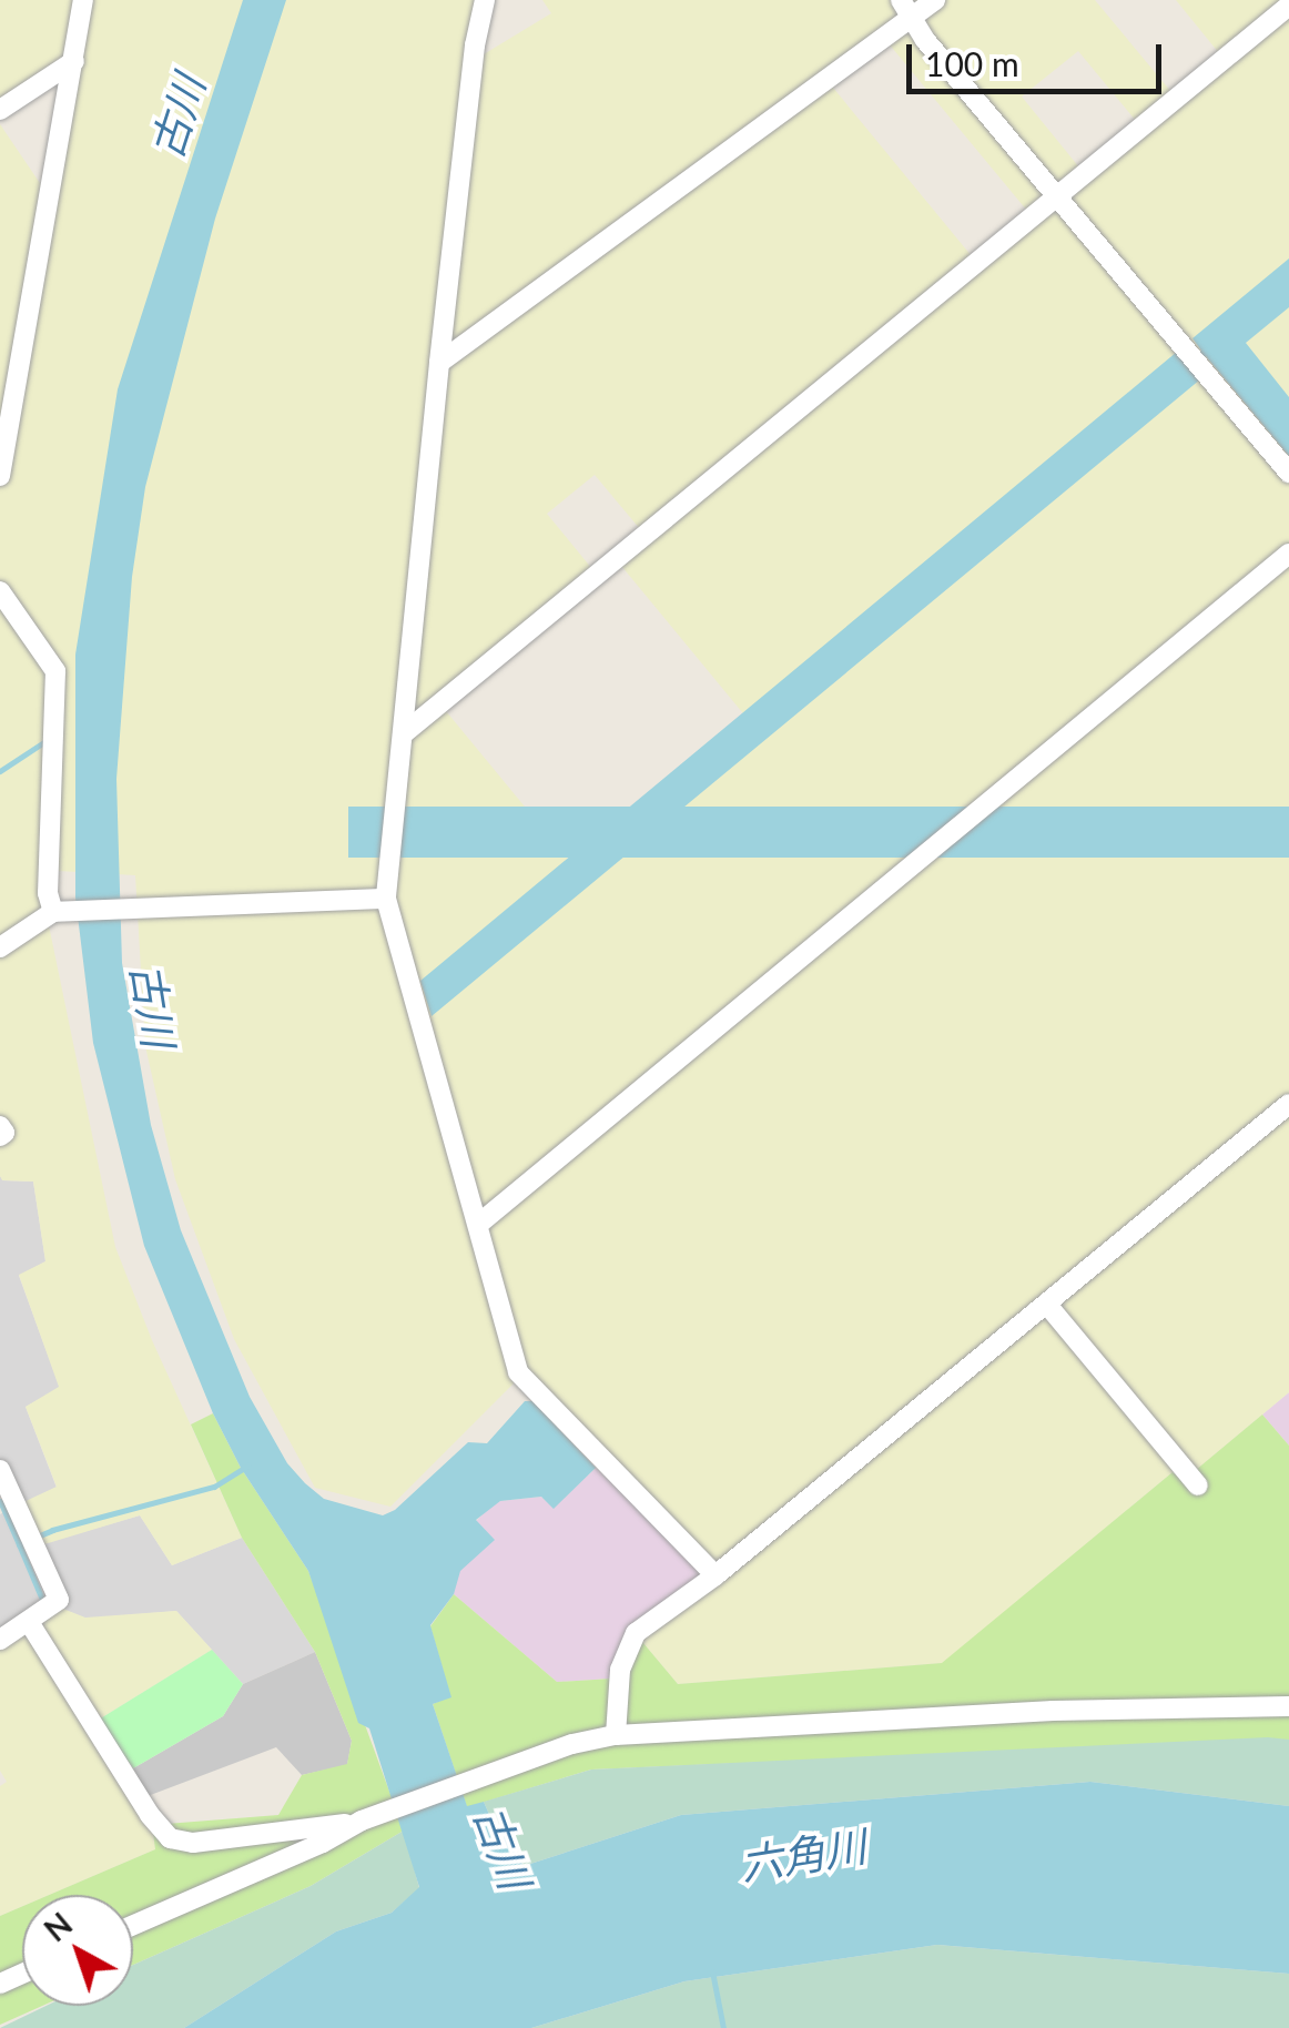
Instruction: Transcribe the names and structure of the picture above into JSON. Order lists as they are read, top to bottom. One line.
{"water":["古川","六角川"],"scale_bar":"100 m","north":"top left"}
